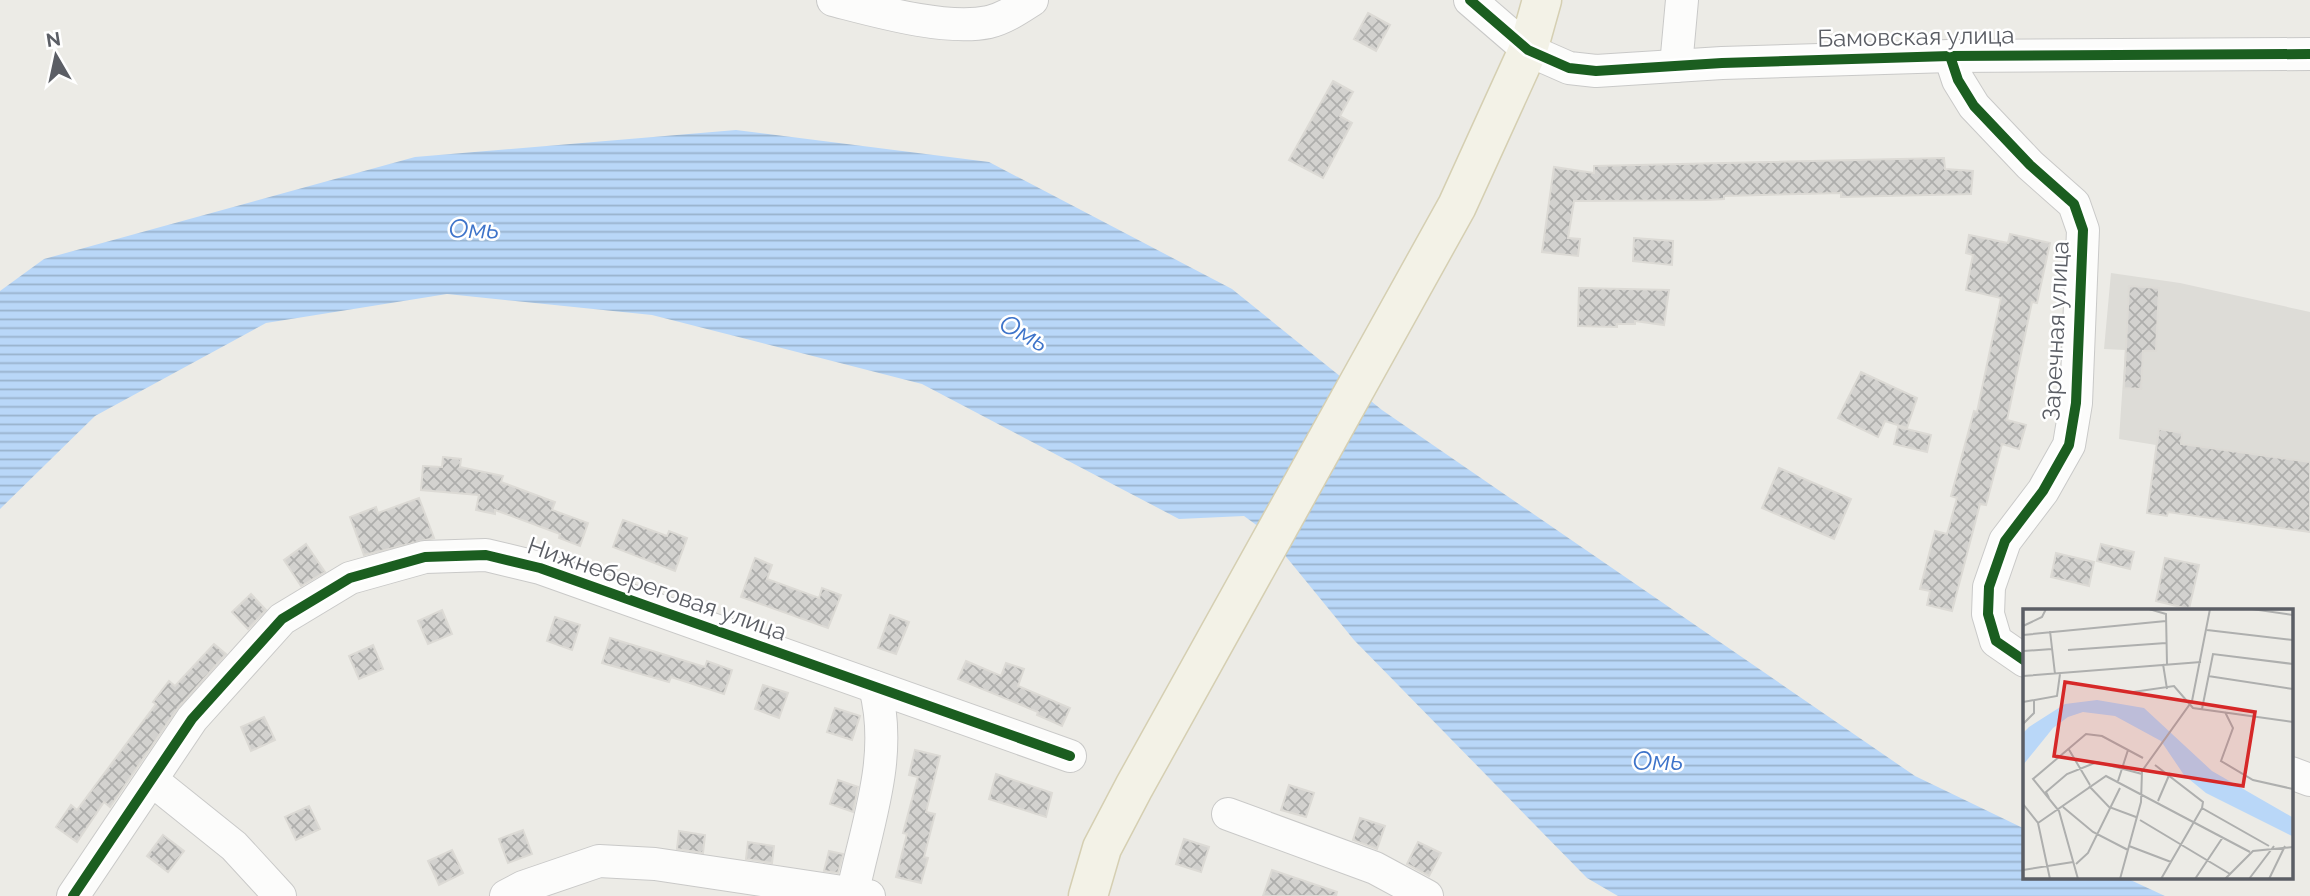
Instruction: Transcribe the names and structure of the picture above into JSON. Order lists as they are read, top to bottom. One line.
{"streets":{"street":["Бамовская улица","Заречная улица","Нижнебереговая улица"]},"crossings":[["Бамовская улица","Заречная улица"]],"water":["Омь"],"north":"top"}
